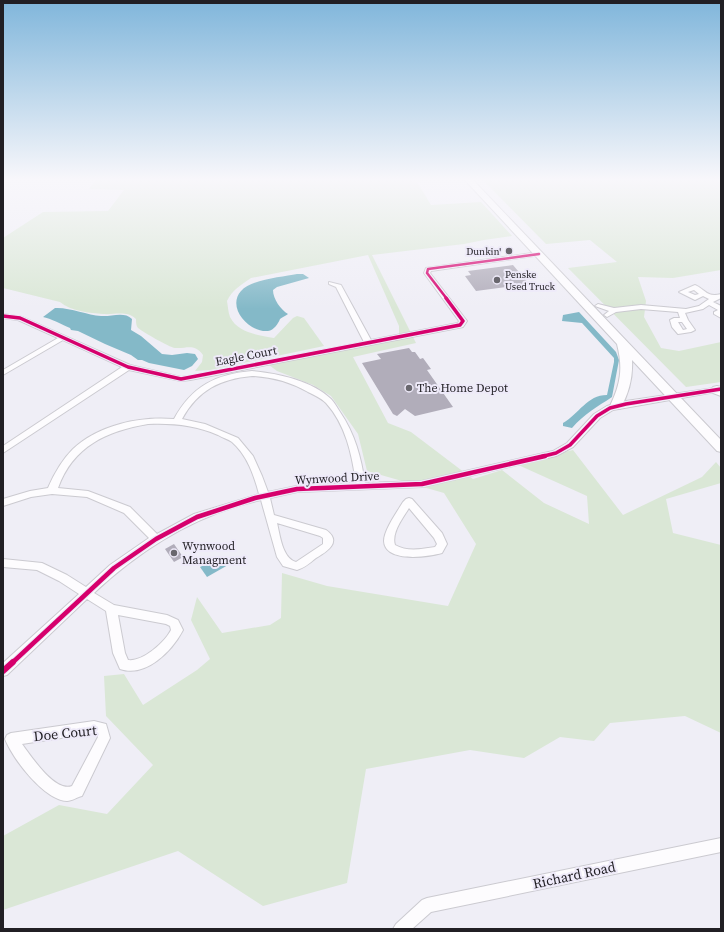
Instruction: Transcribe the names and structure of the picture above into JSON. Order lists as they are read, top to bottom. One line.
{"streets":{"street":["Eagle Court","Wynwood Drive","Doe Court","Richard Road"]},"places":["Dunkin'","Penske Used Truck","The Home Depot","Wynwood Managment"]}
